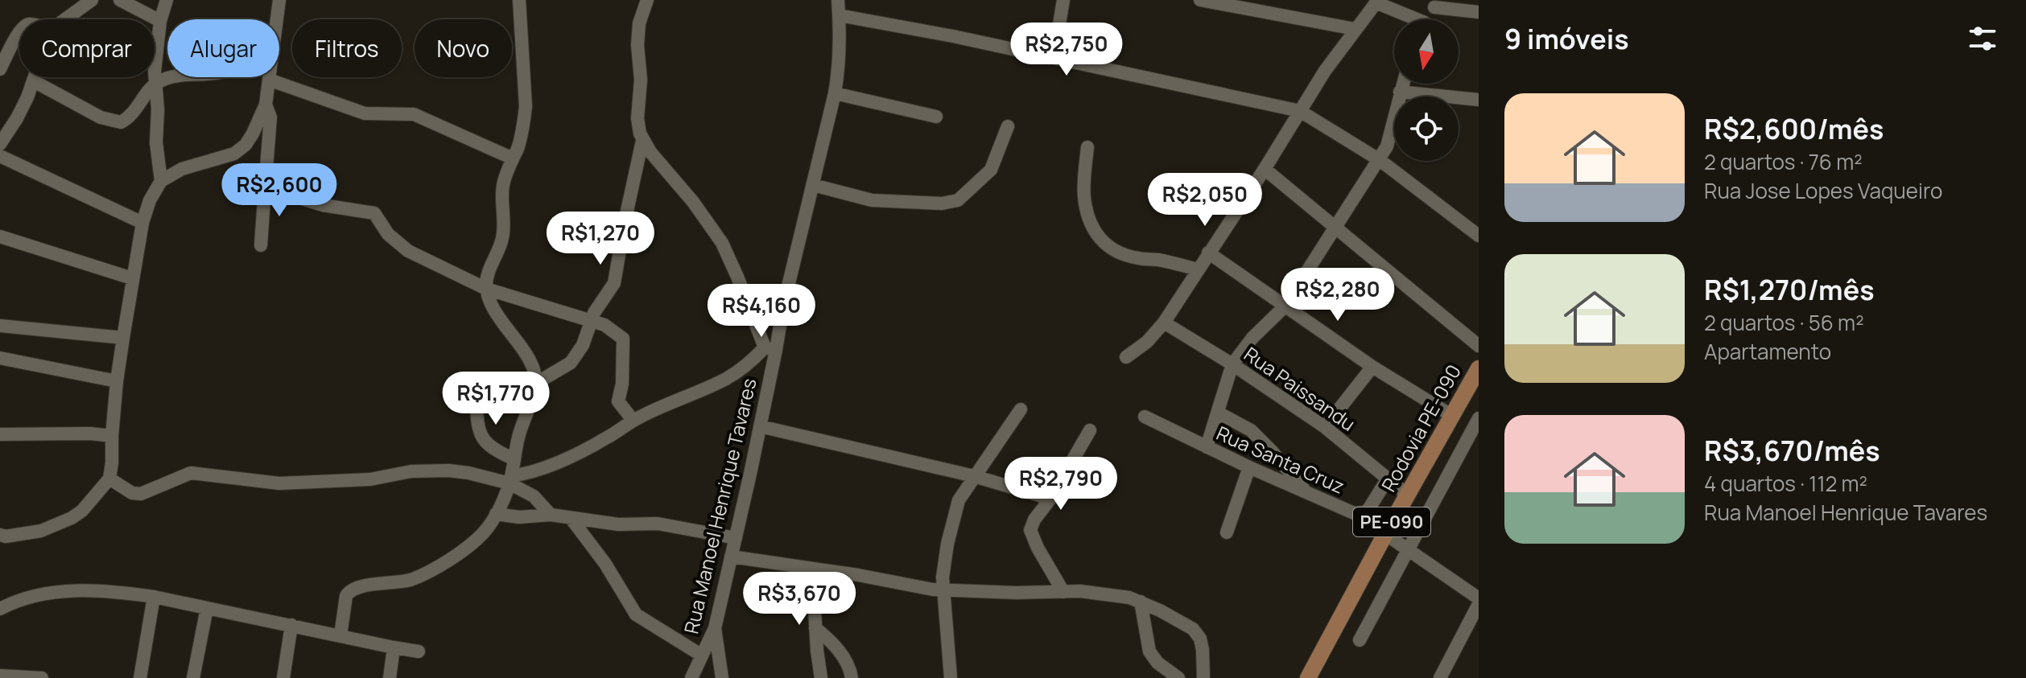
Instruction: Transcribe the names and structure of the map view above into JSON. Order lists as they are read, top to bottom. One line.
{"streets":{"main road":["Rodovia PE-090","PE-090"],"street":["Rua Paissandu","Rua Santa Cruz","Rua Manoel Henrique Tavares"]},"crossings":[["Rua Paissandu","Rodovia PE-090"],["Rua Paissandu","Rua Santa Cruz"]],"north":"bottom","page":{"heading":"9 imóveis","chip":["Comprar","Alugar","Filtros","Novo"],"price":["R$2,750","R$2,600","R$2,050","R$1,270","R$2,280","R$4,160","R$1,770","R$2,790","R$3,670"],"list":[{"name":"R$2,600/mês","note":"2 quartos · 76 m² · Rua Jose Lopes Vaqueiro"},{"name":"R$1,270/mês","note":"2 quartos · 56 m² · Apartamento"},{"name":"R$3,670/mês","note":"4 quartos · 112 m² · Rua Manoel Henrique Tavares"}]}}
